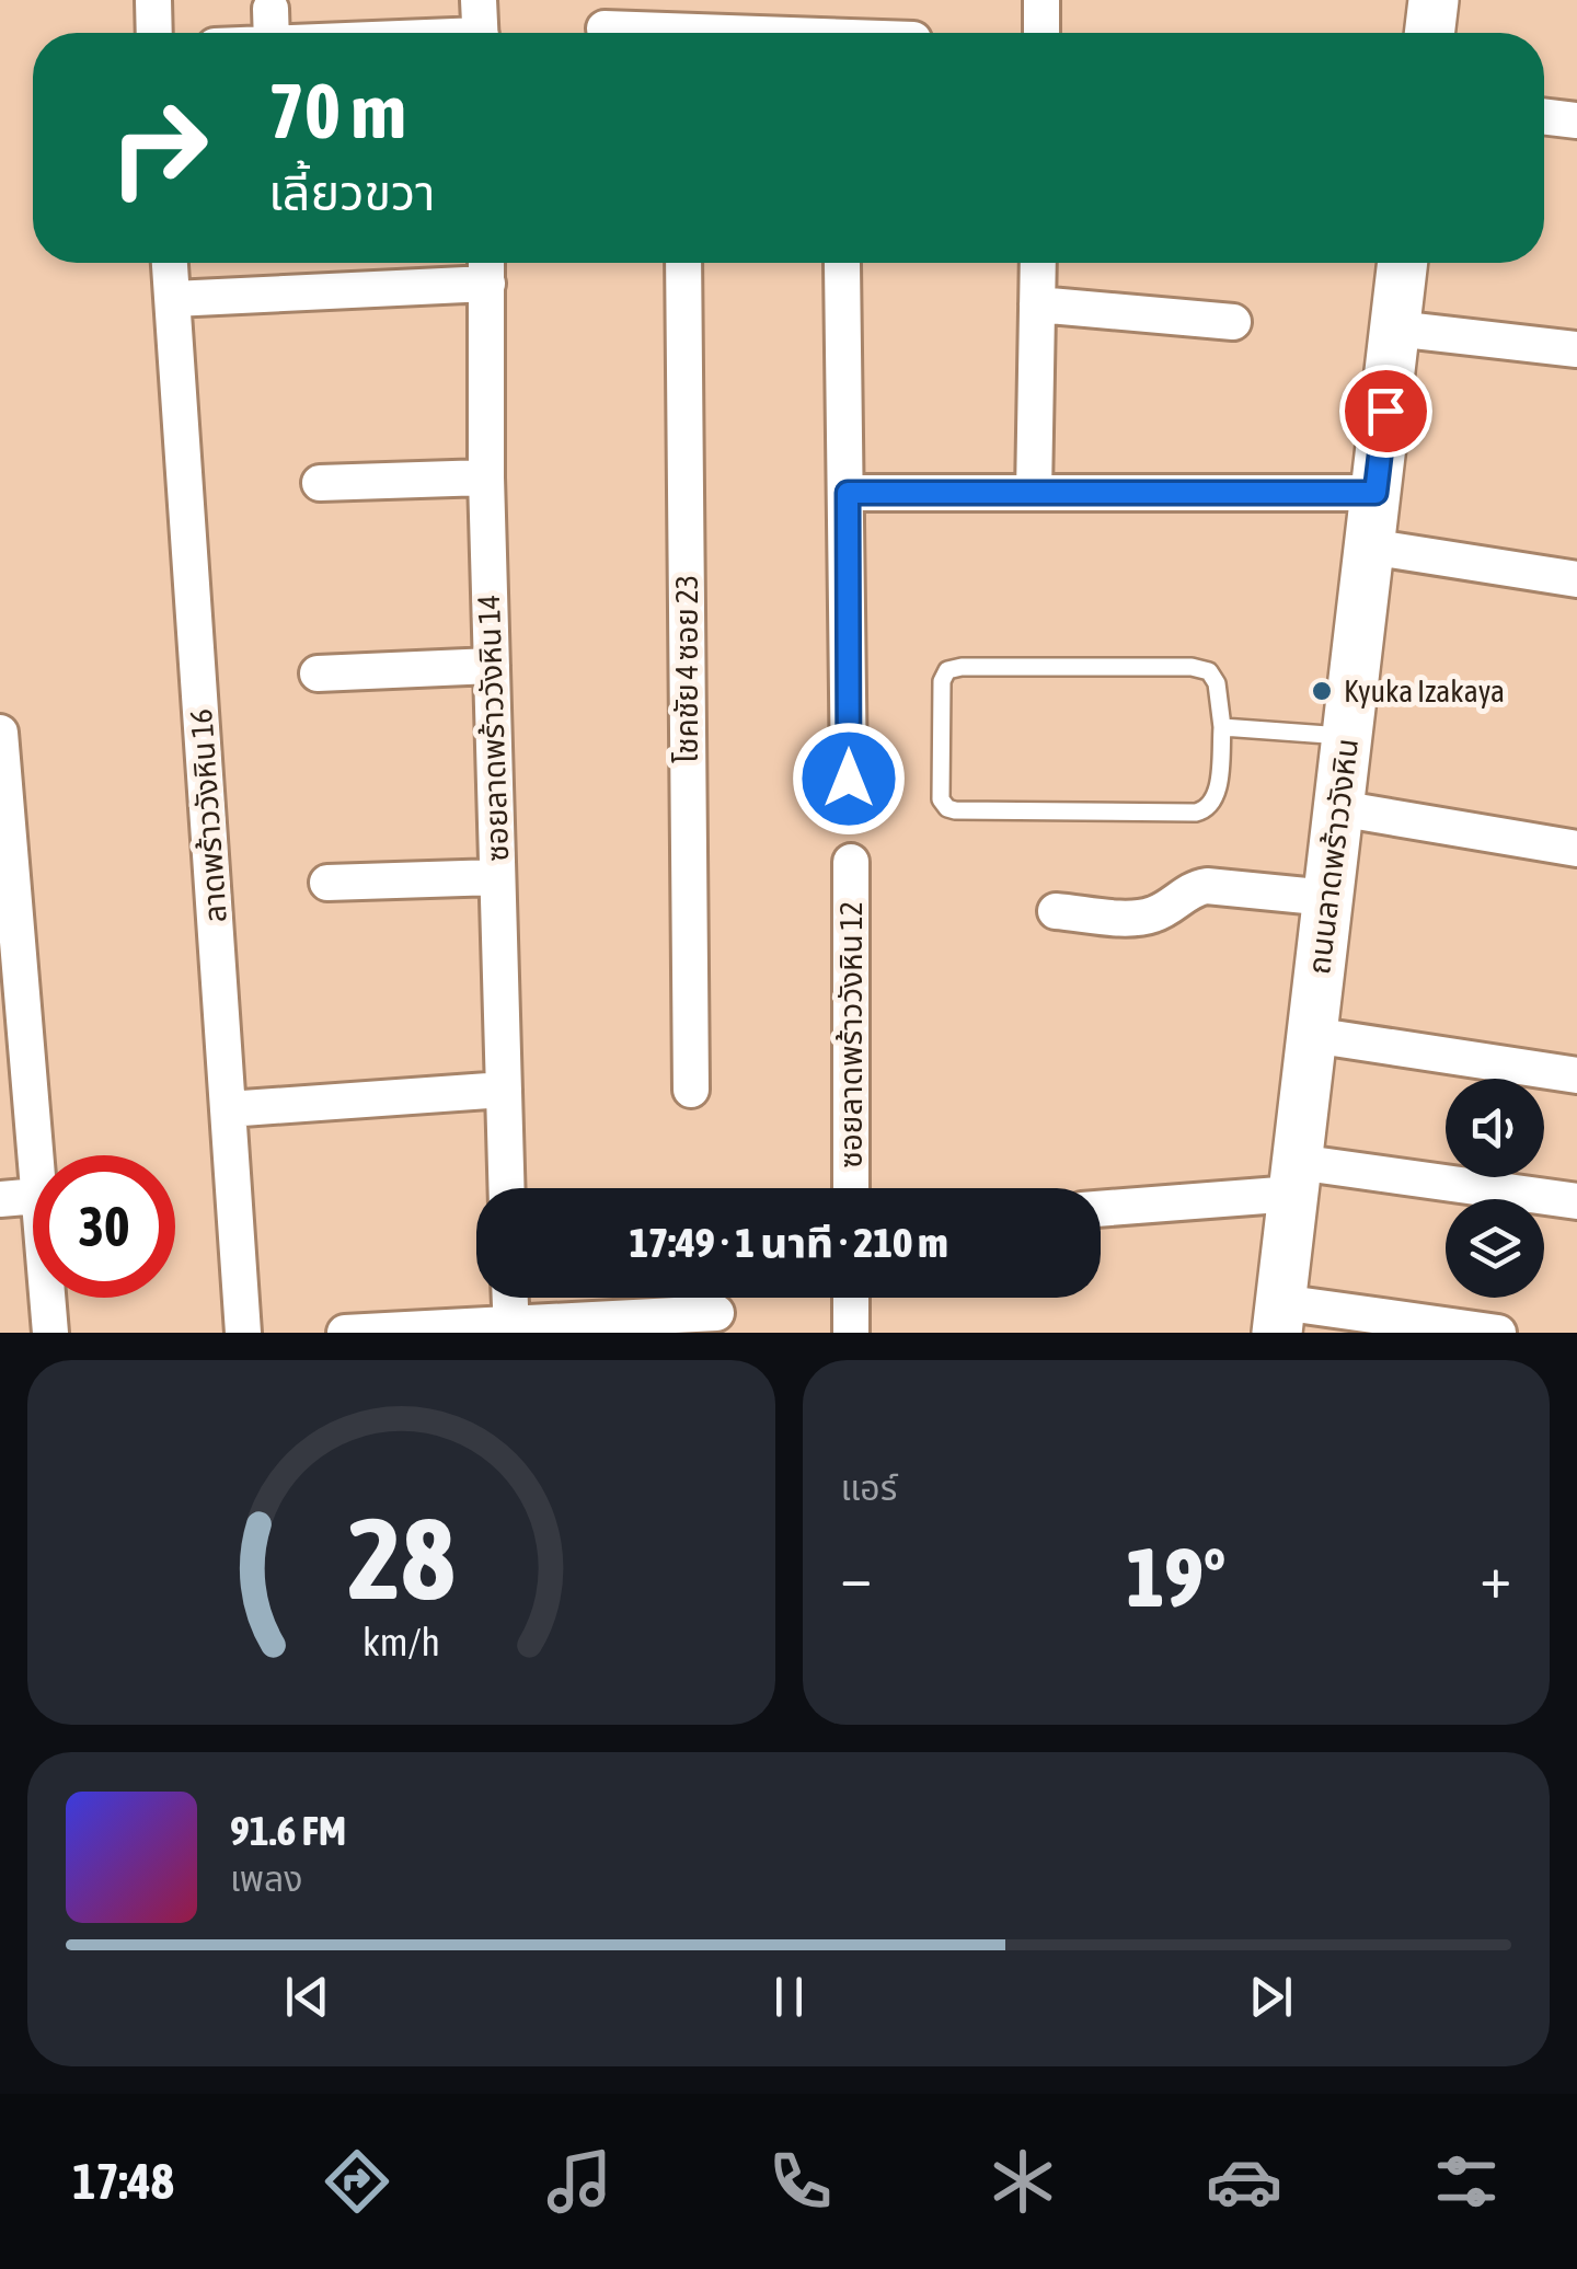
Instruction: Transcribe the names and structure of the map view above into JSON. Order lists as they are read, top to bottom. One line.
{"streets":{"main road":["ถนนลาดพร้าววังหิน"],"street":["โชคชัย 4 ซอย 23","ซอยลาดพร้าววังหิน 14","ลาดพร้าววังหิน 16","ซอยลาดพร้าววังหิน 12"]},"places":["Kyuka Izakaya"],"page":{"turn":["70 m","เลี้ยวขวา"],"limit":"30","trip":"17:49 · 1 นาที · 210 m","tile":"แอร์","heat":["−","19°","+"],"song":["91.6 FM","เพลง"],"tabs":"17:48","gauge":["28","km/h"]}}
